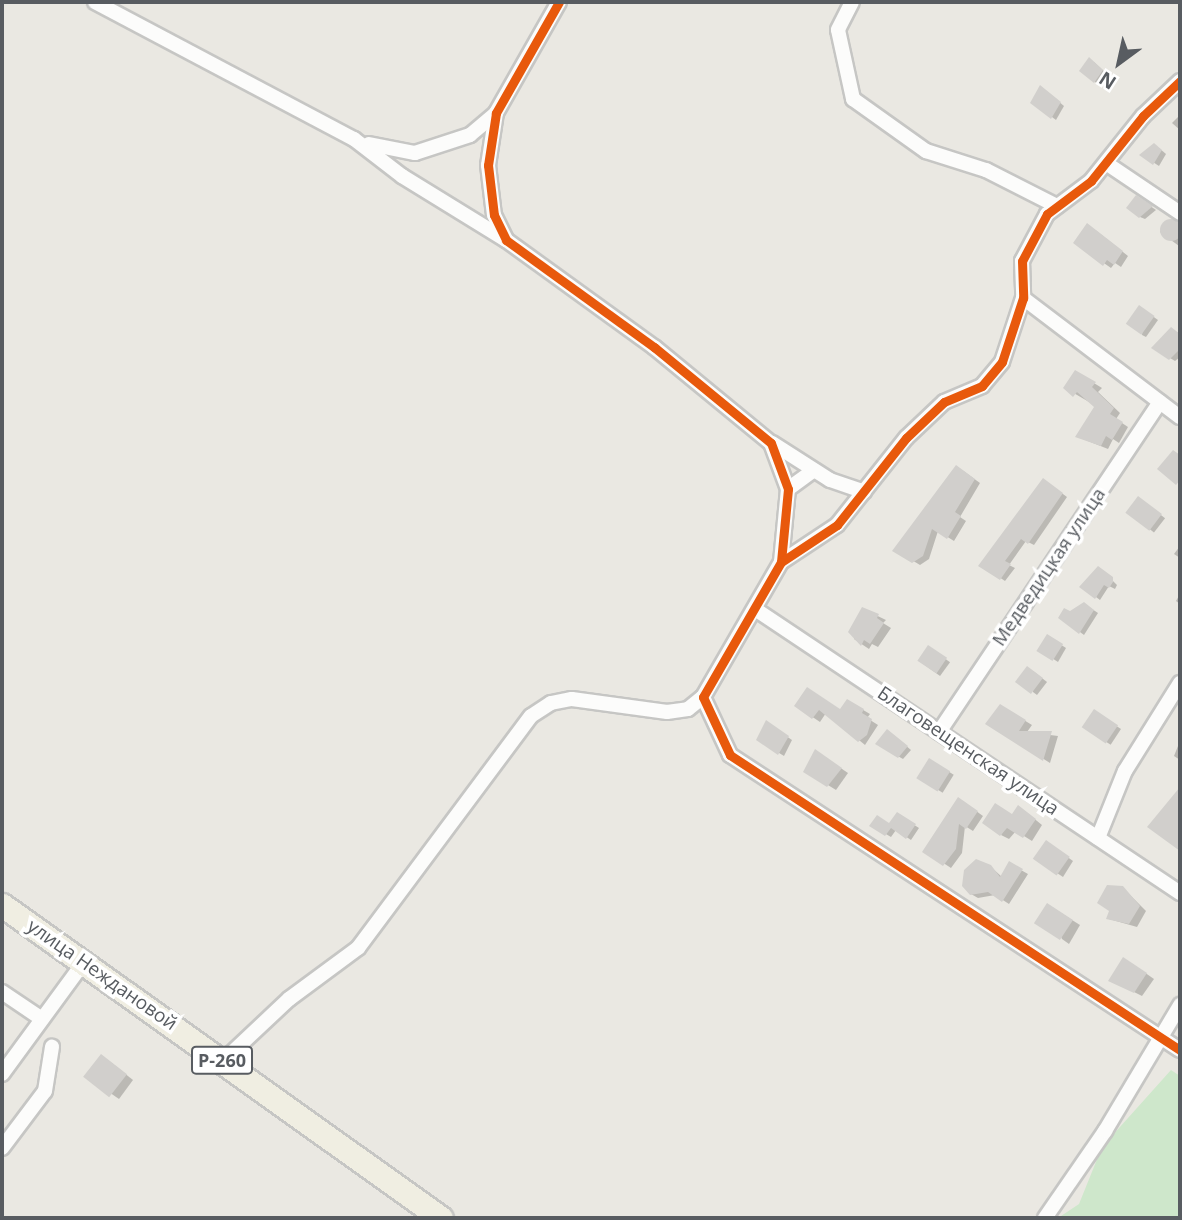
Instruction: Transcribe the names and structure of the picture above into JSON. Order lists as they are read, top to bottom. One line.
{"streets":{"highway":["улица Неждановой","Р-260"],"street":["Медведицкая улица","Благовещенская улица"]},"crossings":[["Медведицкая улица","Благовещенская улица"]],"north":"bottom left"}
